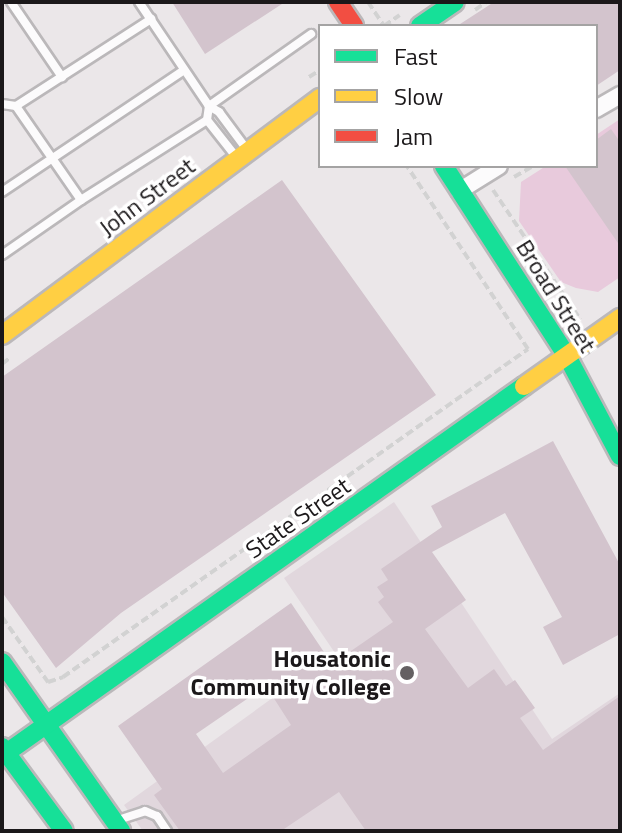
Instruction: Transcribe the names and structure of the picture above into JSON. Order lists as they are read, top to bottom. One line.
{"streets":{"main road":["John Street","Broad Street","State Street"]},"crossings":[["Broad Street","State Street"]],"places":["Housatonic Community College"],"legend":["Fast","Slow","Jam"]}
